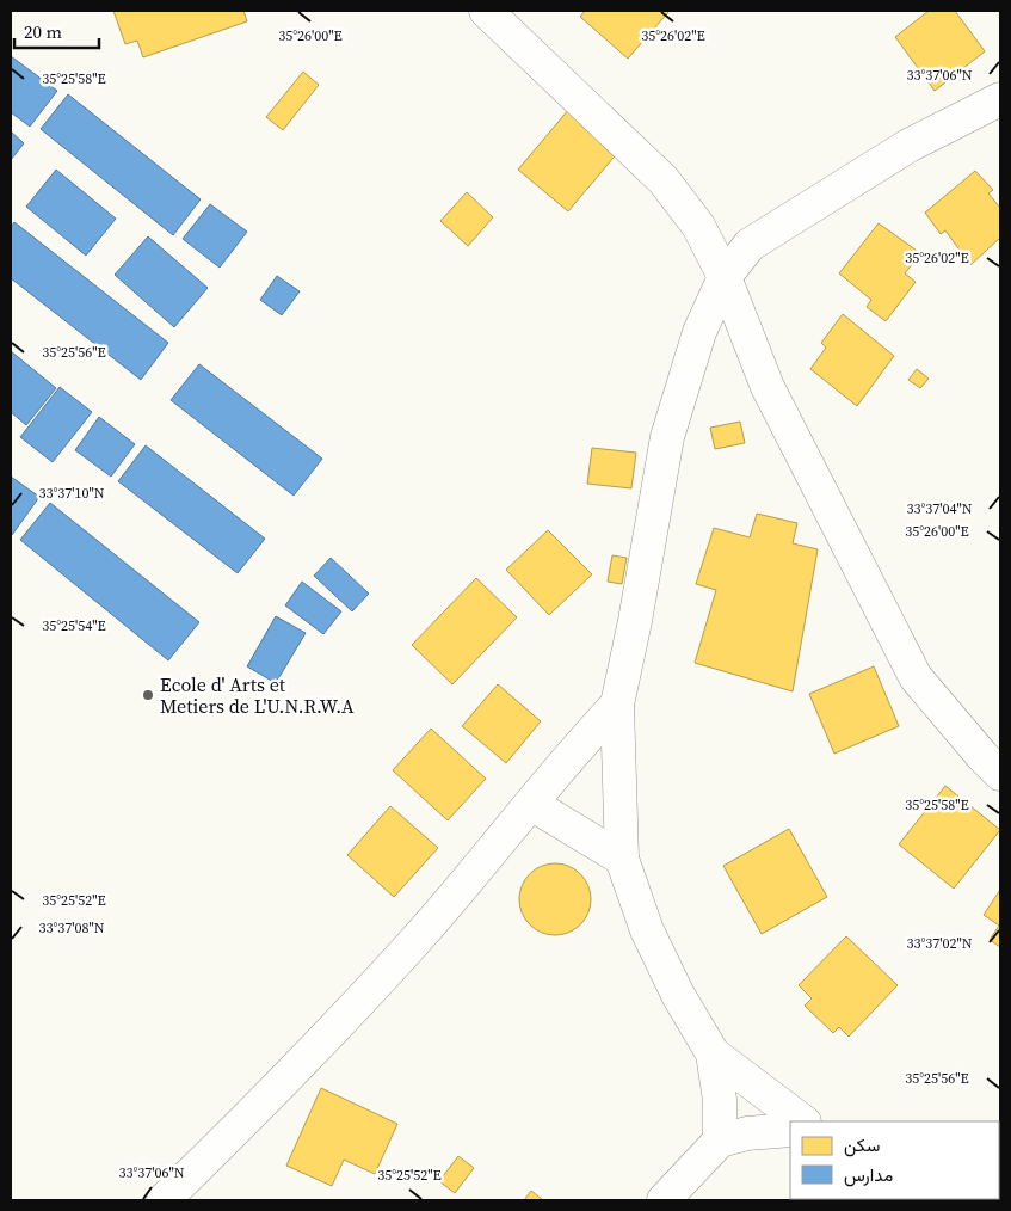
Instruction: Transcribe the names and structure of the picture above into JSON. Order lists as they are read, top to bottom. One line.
{"places":["Ecole d' Arts et Metiers de L'U.N.R.W.A"],"legend":["سكن","مدارس"],"scale_bar":"20 m","coordinates":["35°26'00\"E","35°26'02\"E","33°37'06\"N","35°25'58\"E","35°25'56\"E","33°37'10\"N","33°37'04\"N","35°25'54\"E","35°25'52\"E","33°37'08\"N","33°37'02\"N"]}
